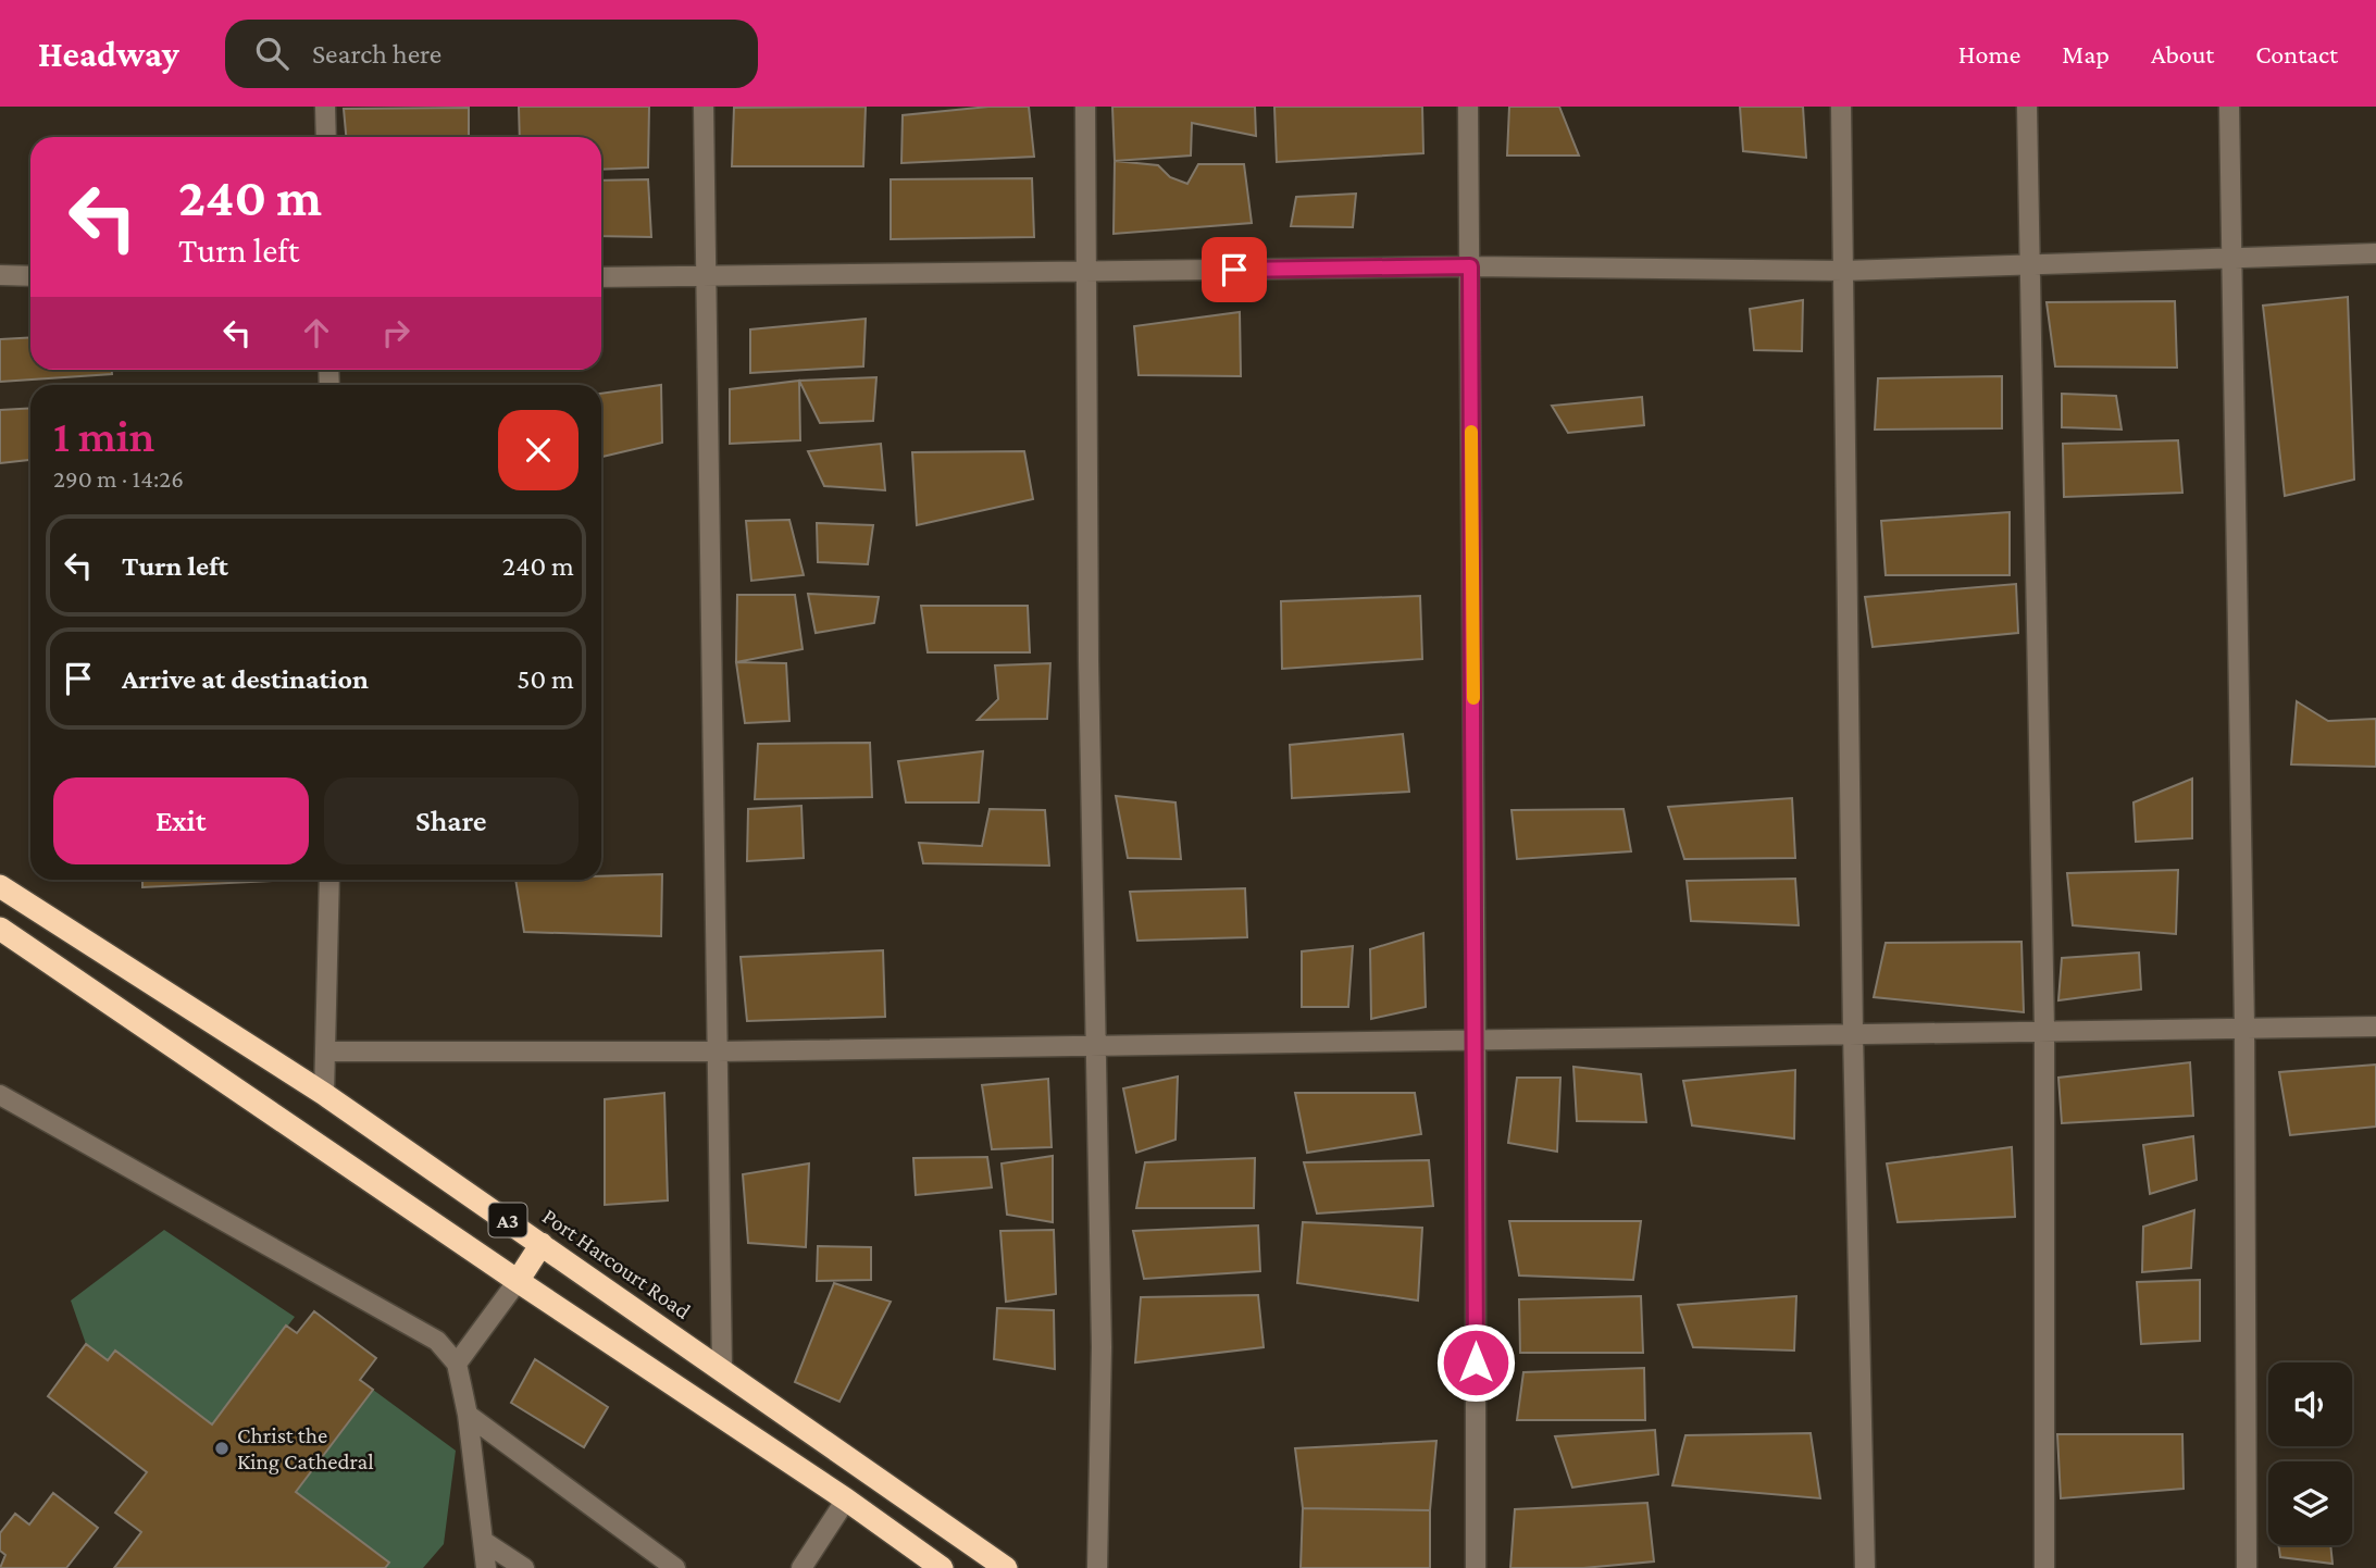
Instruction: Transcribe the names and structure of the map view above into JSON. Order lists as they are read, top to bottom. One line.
{"streets":{"highway":["A3","Port Harcourt Road"]},"places":["Christ the King Cathedral"],"page":{"header":"Headway","search":"Search here","nav":["Home","Map","About","Contact"],"turn":["240 m","Turn left"],"heading":["1 min","290 m · 14:26"],"list":[{"name":"Turn left","value":"240 m"},{"name":"Arrive at destination","value":"50 m"}],"buttons":["Exit","Share"]}}
